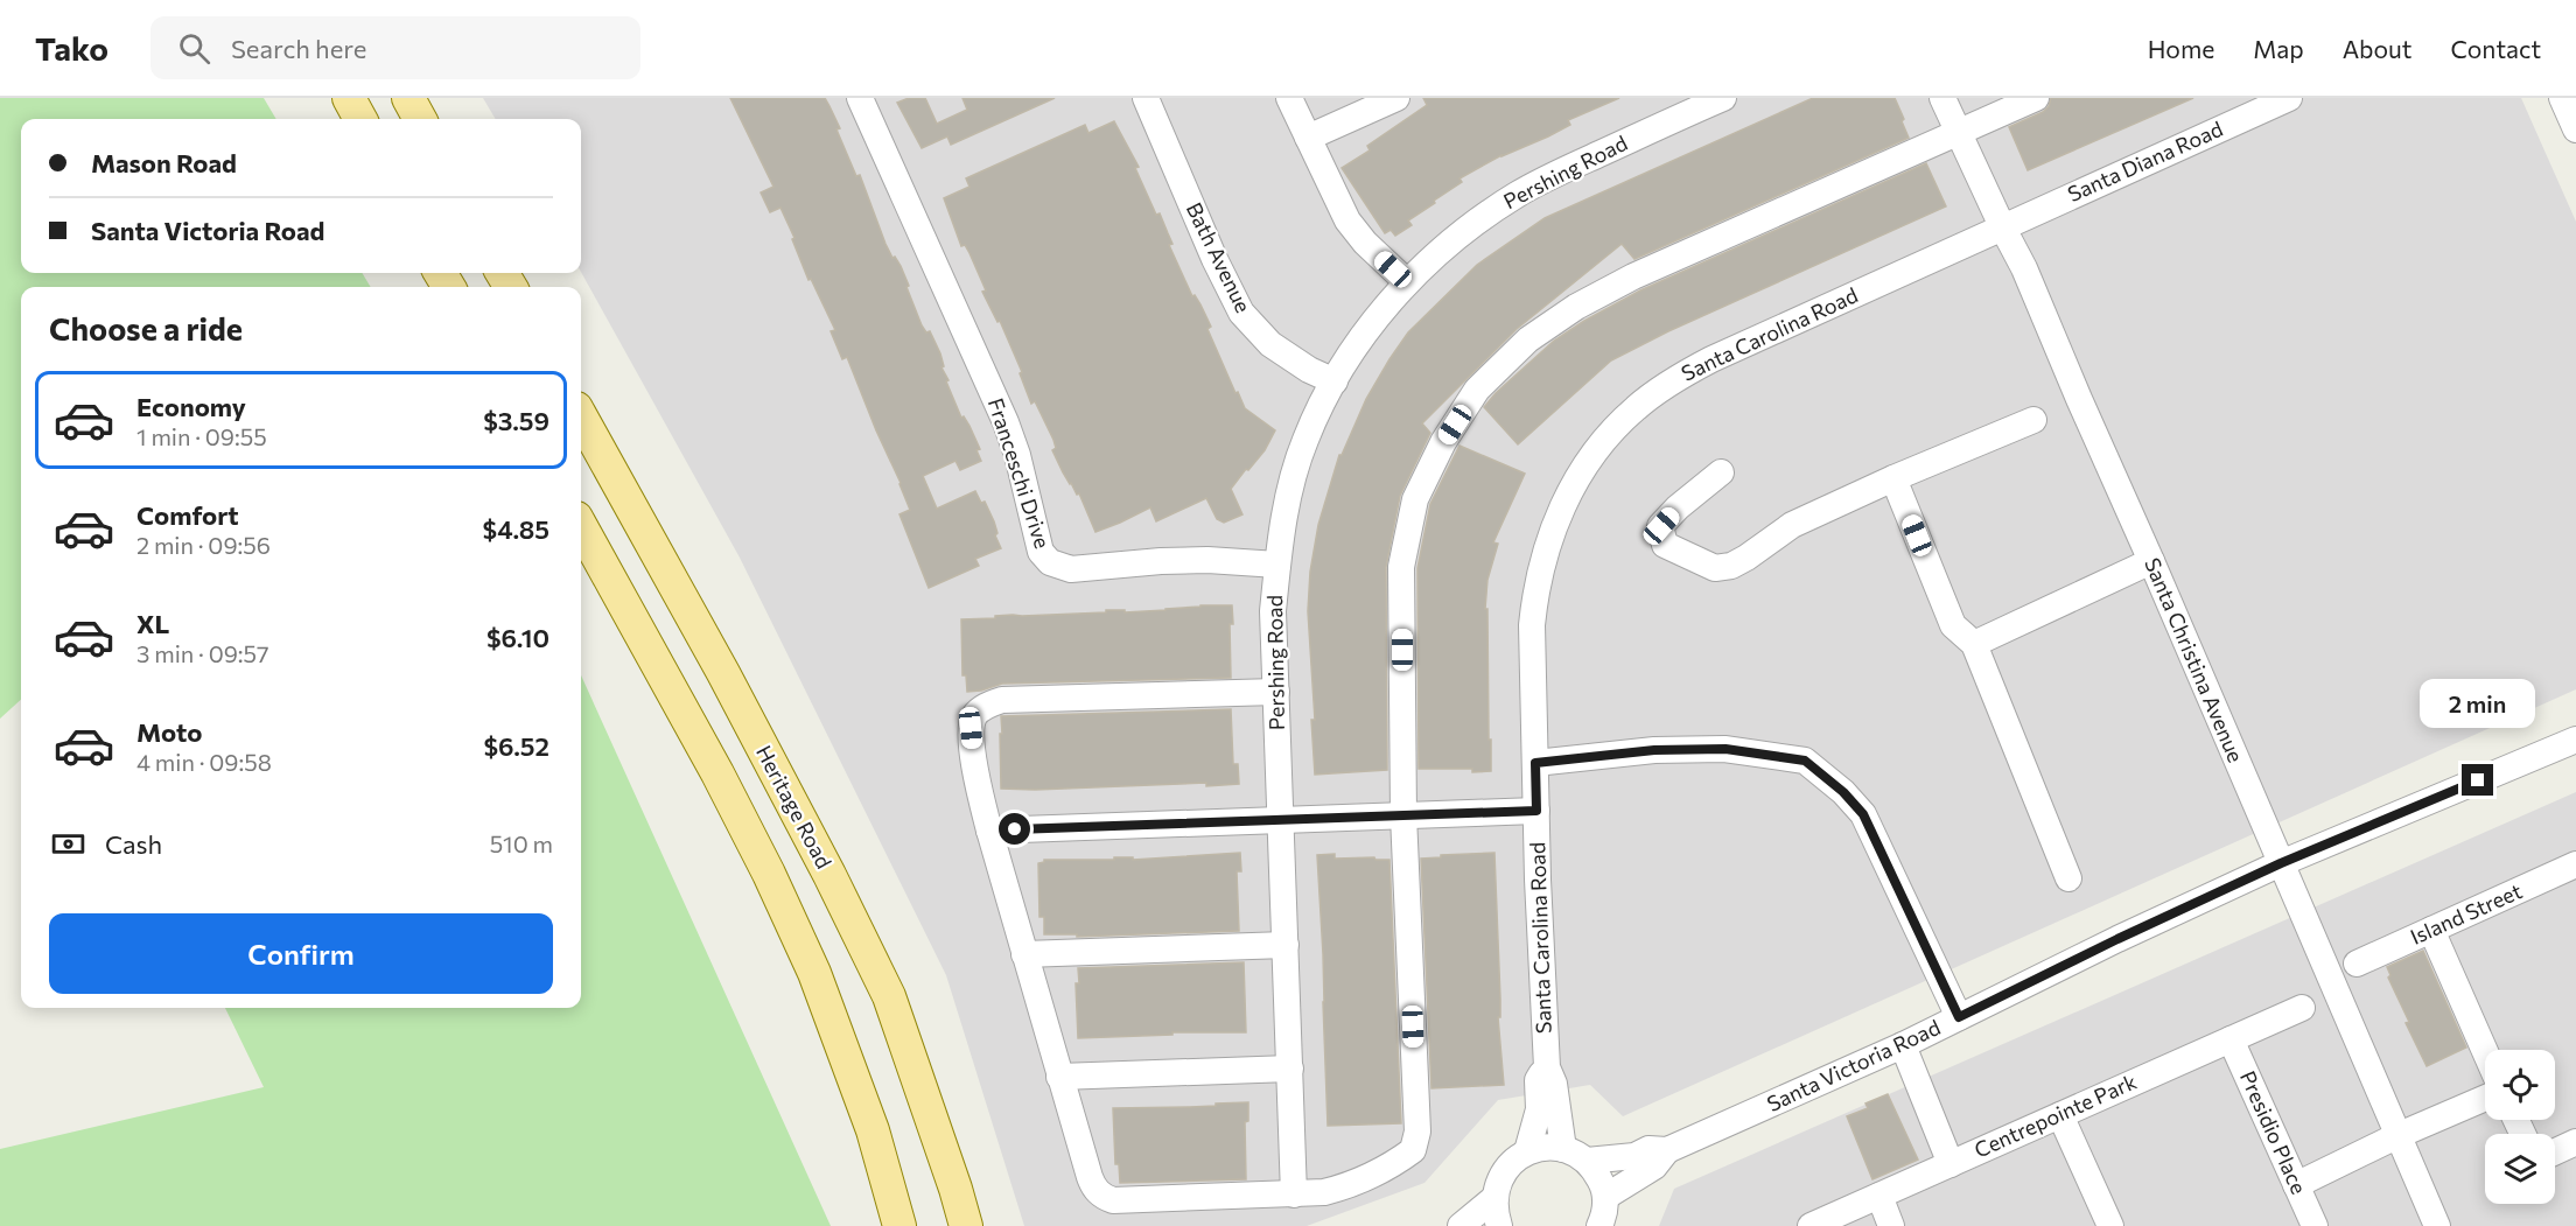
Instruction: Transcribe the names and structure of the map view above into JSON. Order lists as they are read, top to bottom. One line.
{"streets":{"main road":["Heritage Road"],"street":["Santa Diana Road","Pershing Road","Bath Avenue","Santa Carolina Road","Franceschi Drive","Santa Christina Avenue","Island Street","Santa Victoria Road","Centrepointe Park","Presidio Place"]},"crossings":[["Santa Diana Road","Santa Carolina Road"],["Santa Diana Road","Santa Christina Avenue"],["Pershing Road","Bath Avenue"],["Pershing Road","Franceschi Drive"],["Santa Carolina Road","Santa Christina Avenue"],["Santa Carolina Road","Santa Victoria Road"],["Santa Christina Avenue","Santa Victoria Road"],["Centrepointe Park","Presidio Place"]],"page":{"header":"Tako","search":"Search here","nav":["Home","Map","About","Contact"],"banner":["Mason Road","Santa Victoria Road"],"heading":"Choose a ride","list":[{"name":"Economy","note":"1 min · 09:55","value":"$3.59"},{"name":"Comfort","note":"2 min · 09:56","value":"$4.85"},{"name":"XL","note":"3 min · 09:57","value":"$6.10"},{"name":"Moto","note":"4 min · 09:58","value":"$6.52"}],"bubble":"2 min","pay":["Cash","510 m"],"buttons":"Confirm"}}
